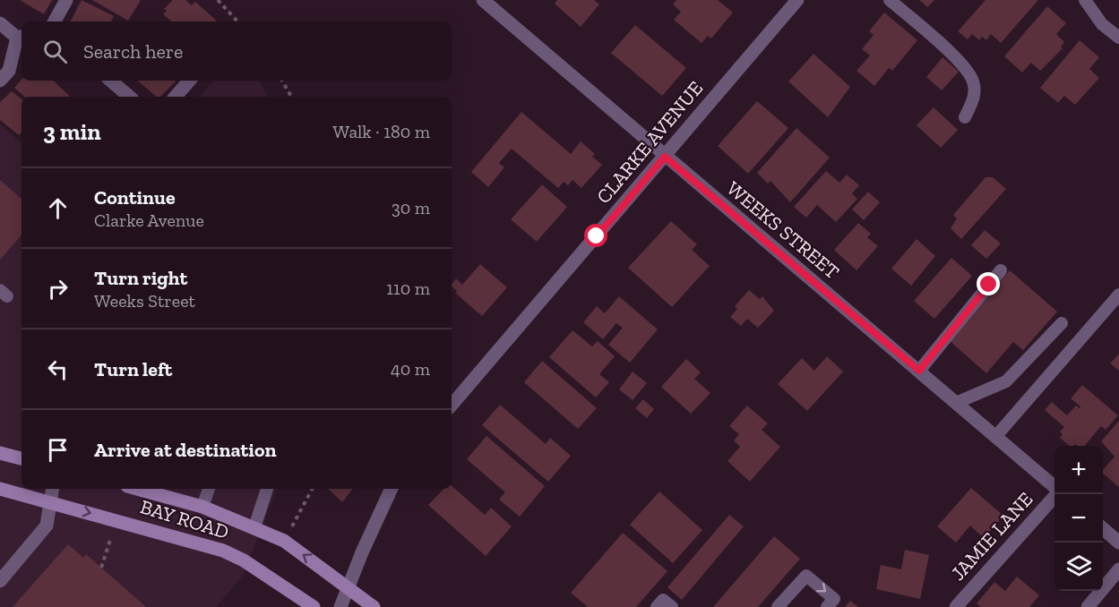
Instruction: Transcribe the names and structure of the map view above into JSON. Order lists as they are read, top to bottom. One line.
{"streets":{"main road":["BAY ROAD"],"street":["CLARKE AVENUE","WEEKS STREET","JAMIE LANE"]},"crossings":[["CLARKE AVENUE","WEEKS STREET"]],"page":{"search":"Search here","heading":["3 min","Walk · 180 m"],"list":[["Continue","Clarke Avenue","30 m"],["Turn right","Weeks Street","110 m"],["Turn left","40 m"],"Arrive at destination"],"map_buttons":["+","−"]}}
